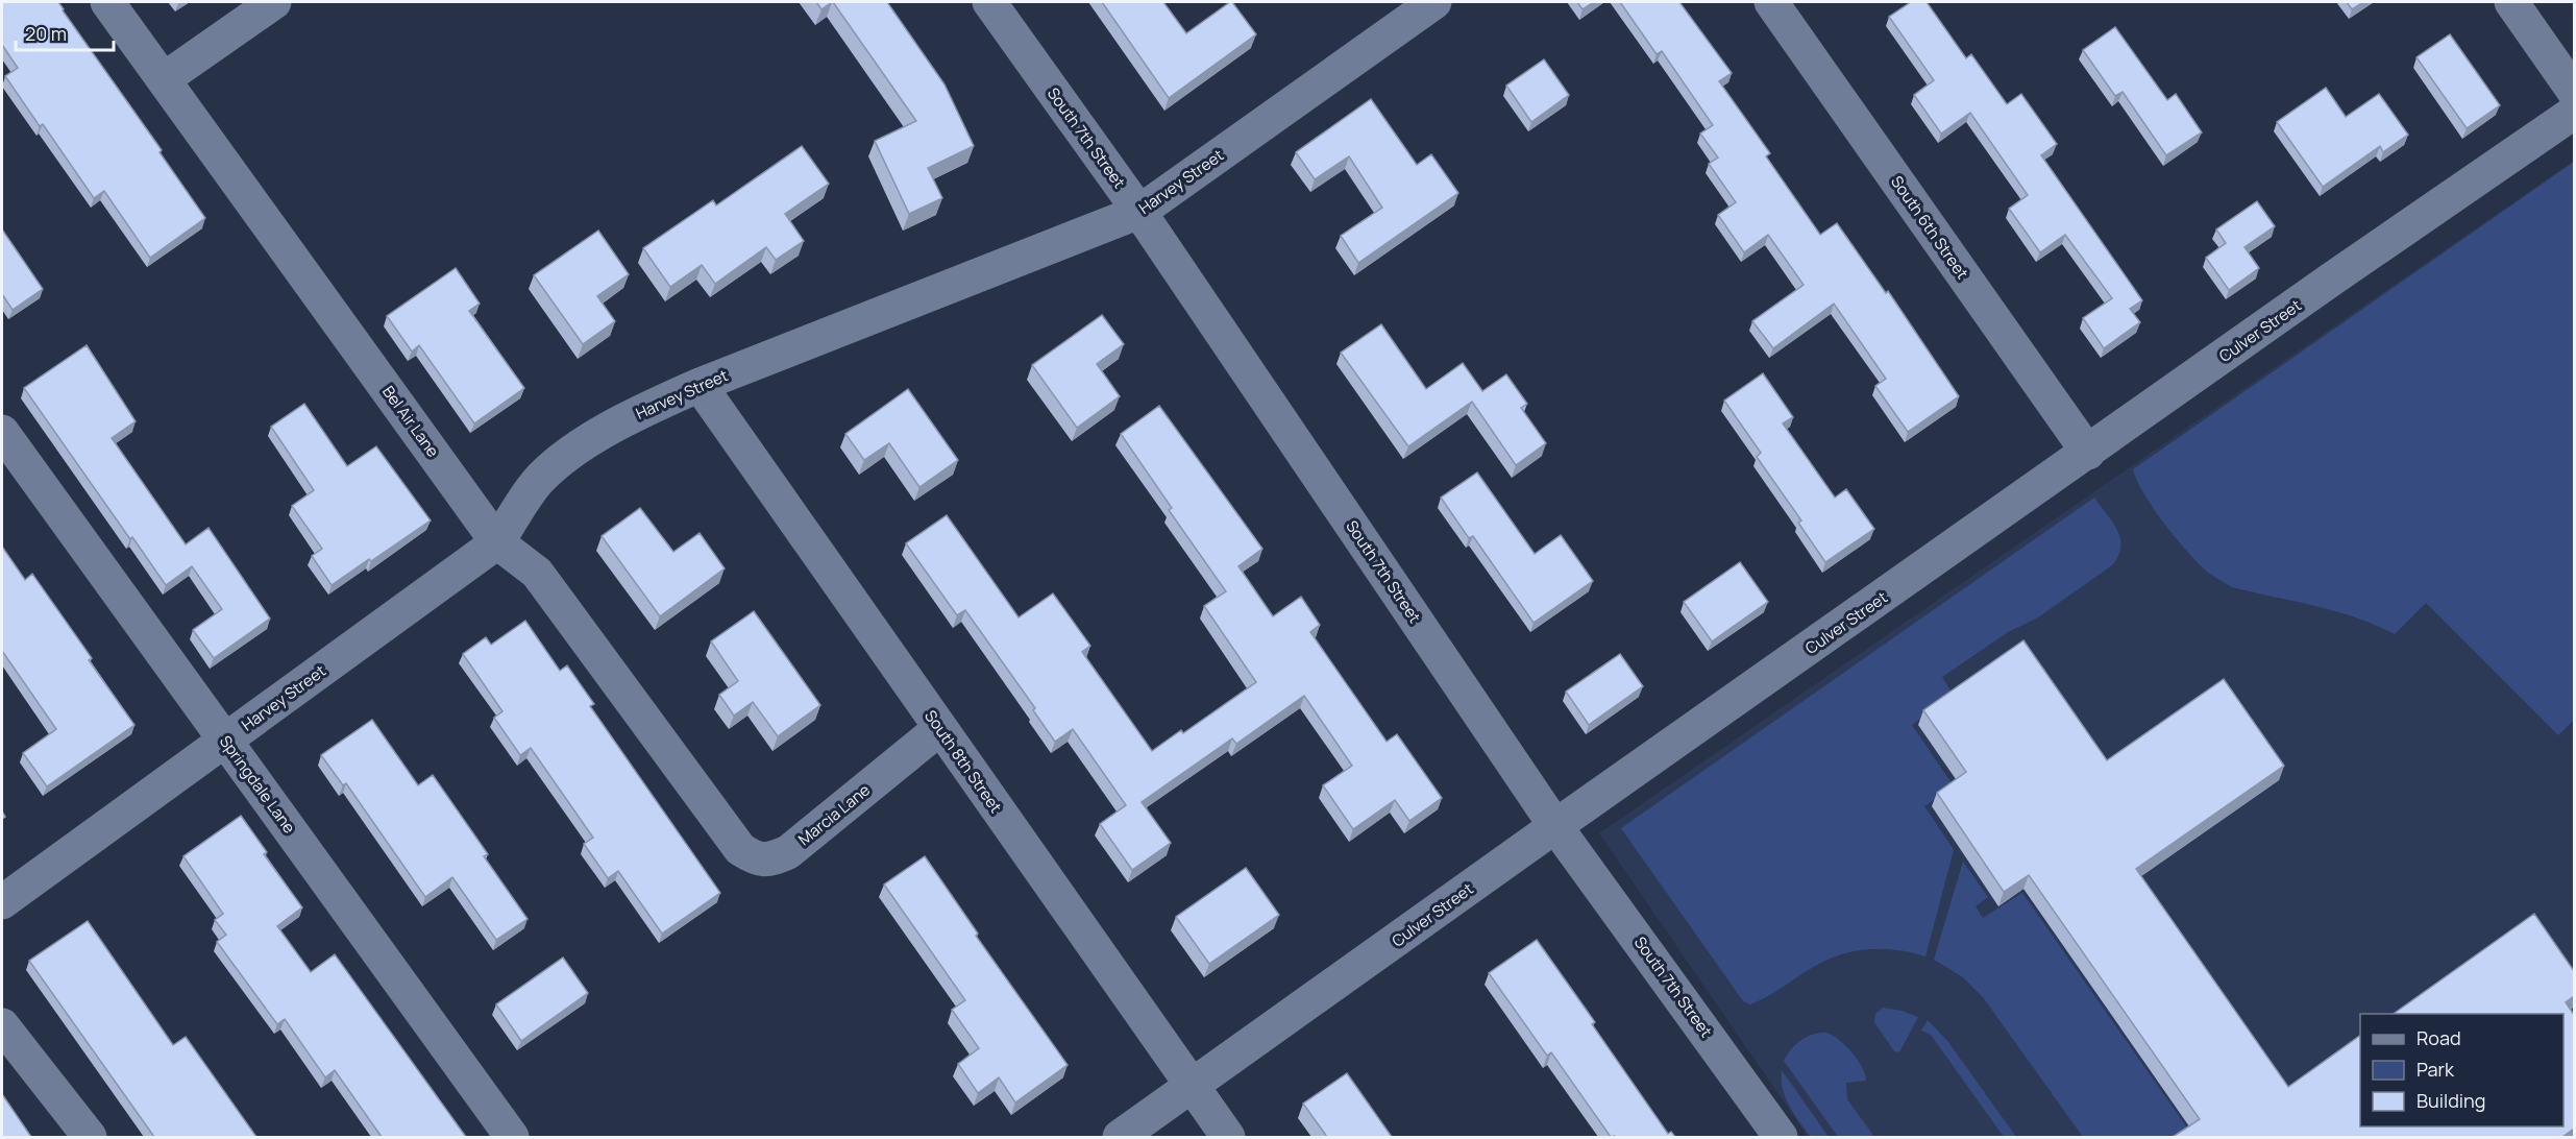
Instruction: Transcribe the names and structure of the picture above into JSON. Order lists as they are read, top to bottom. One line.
{"streets":{"street":["South 7th Street","Harvey Street","South 6th Street","Culver Street","Bel Air Lane","South 8th Street","Springdale Lane","Marcia Lane"]},"crossings":[["South 7th Street","Harvey Street"],["South 7th Street","Culver Street"],["Harvey Street","Bel Air Lane"],["Harvey Street","South 8th Street"],["Harvey Street","Springdale Lane"],["South 6th Street","Culver Street"],["Culver Street","South 8th Street"],["Bel Air Lane","Marcia Lane"],["South 8th Street","Marcia Lane"]],"legend":["Road","Park","Building"],"scale_bar":"20 m"}
